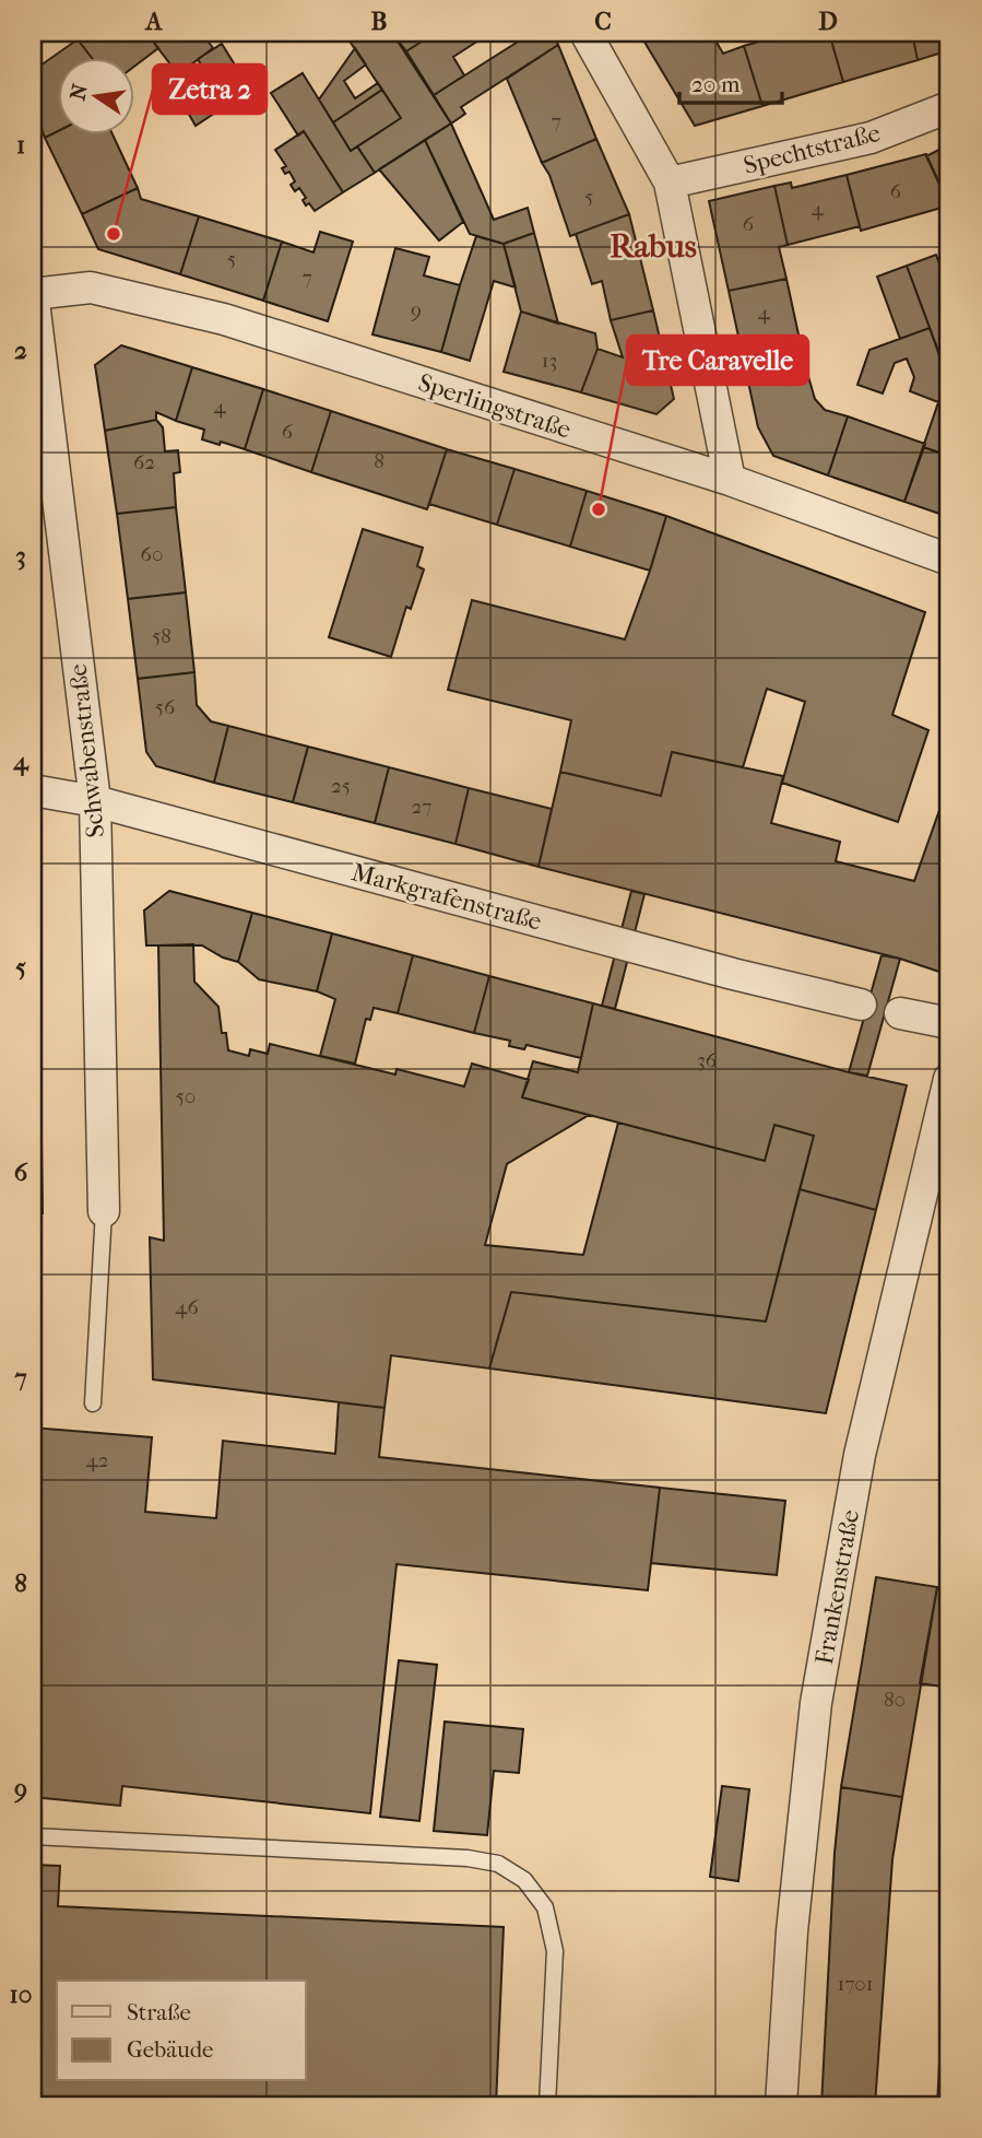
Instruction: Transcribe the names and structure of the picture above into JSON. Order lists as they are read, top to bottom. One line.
{"streets":{"street":["Spechtstraße","Sperlingstraße","Schwabenstraße","Markgrafenstraße","Frankenstraße"]},"crossings":[["Sperlingstraße","Schwabenstraße"],["Schwabenstraße","Markgrafenstraße"]],"districts":["Rabus"],"places":["Zetra 2","Tre Caravelle"],"house_numbers":["7","6","5","4","6","5","7","9","4","13","4","6","8","62","60","58","56","25","27","36","50","46","42","80","1701"],"legend":["Straße","Gebäude"],"scale_bar":"20 m","north":"left","grid":{"columns":["A","B","C","D"],"rows":["1","2","3","4","5","6","7","8","9","10"]}}
